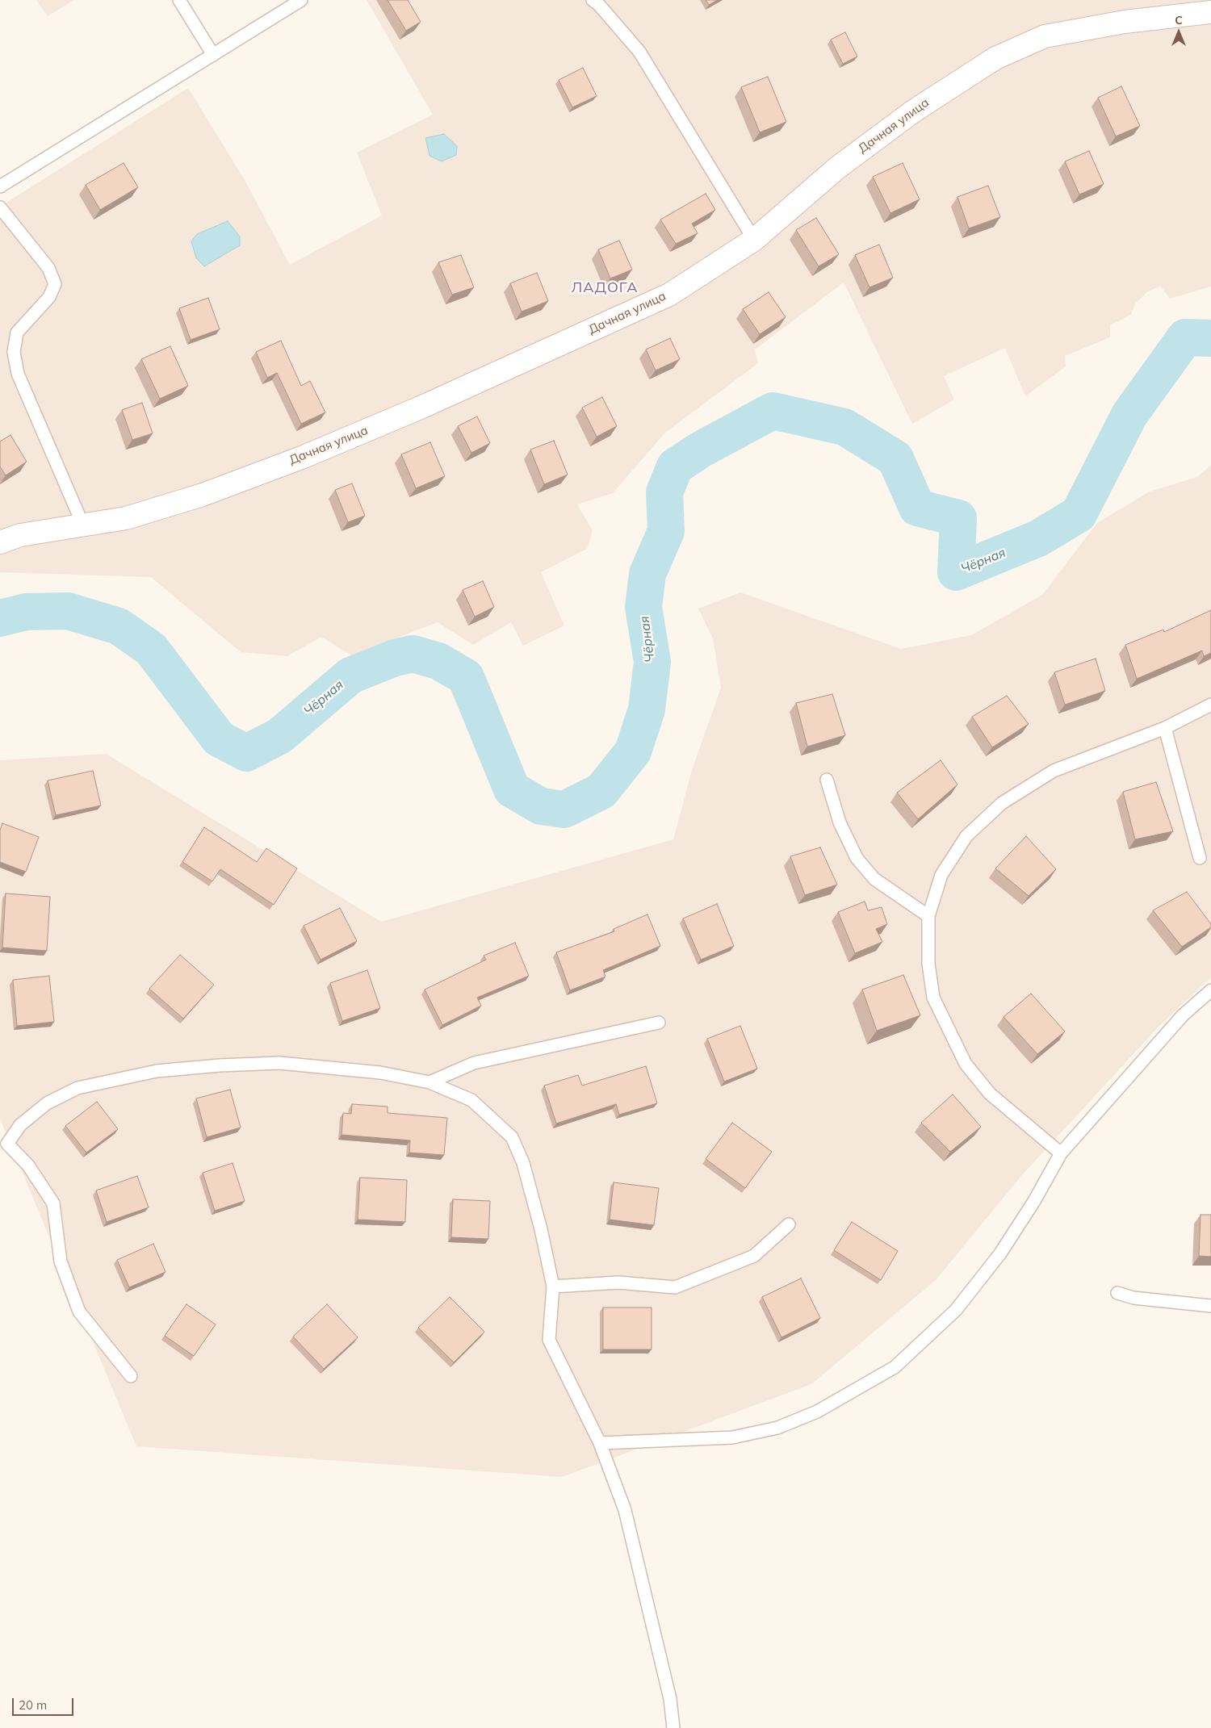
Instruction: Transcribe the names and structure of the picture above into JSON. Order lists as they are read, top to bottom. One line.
{"streets":{"street":["Дачная улица"]},"districts":["ЛАДОГА"],"water":["Чёрная"],"scale_bar":"20 m","north":"top"}
